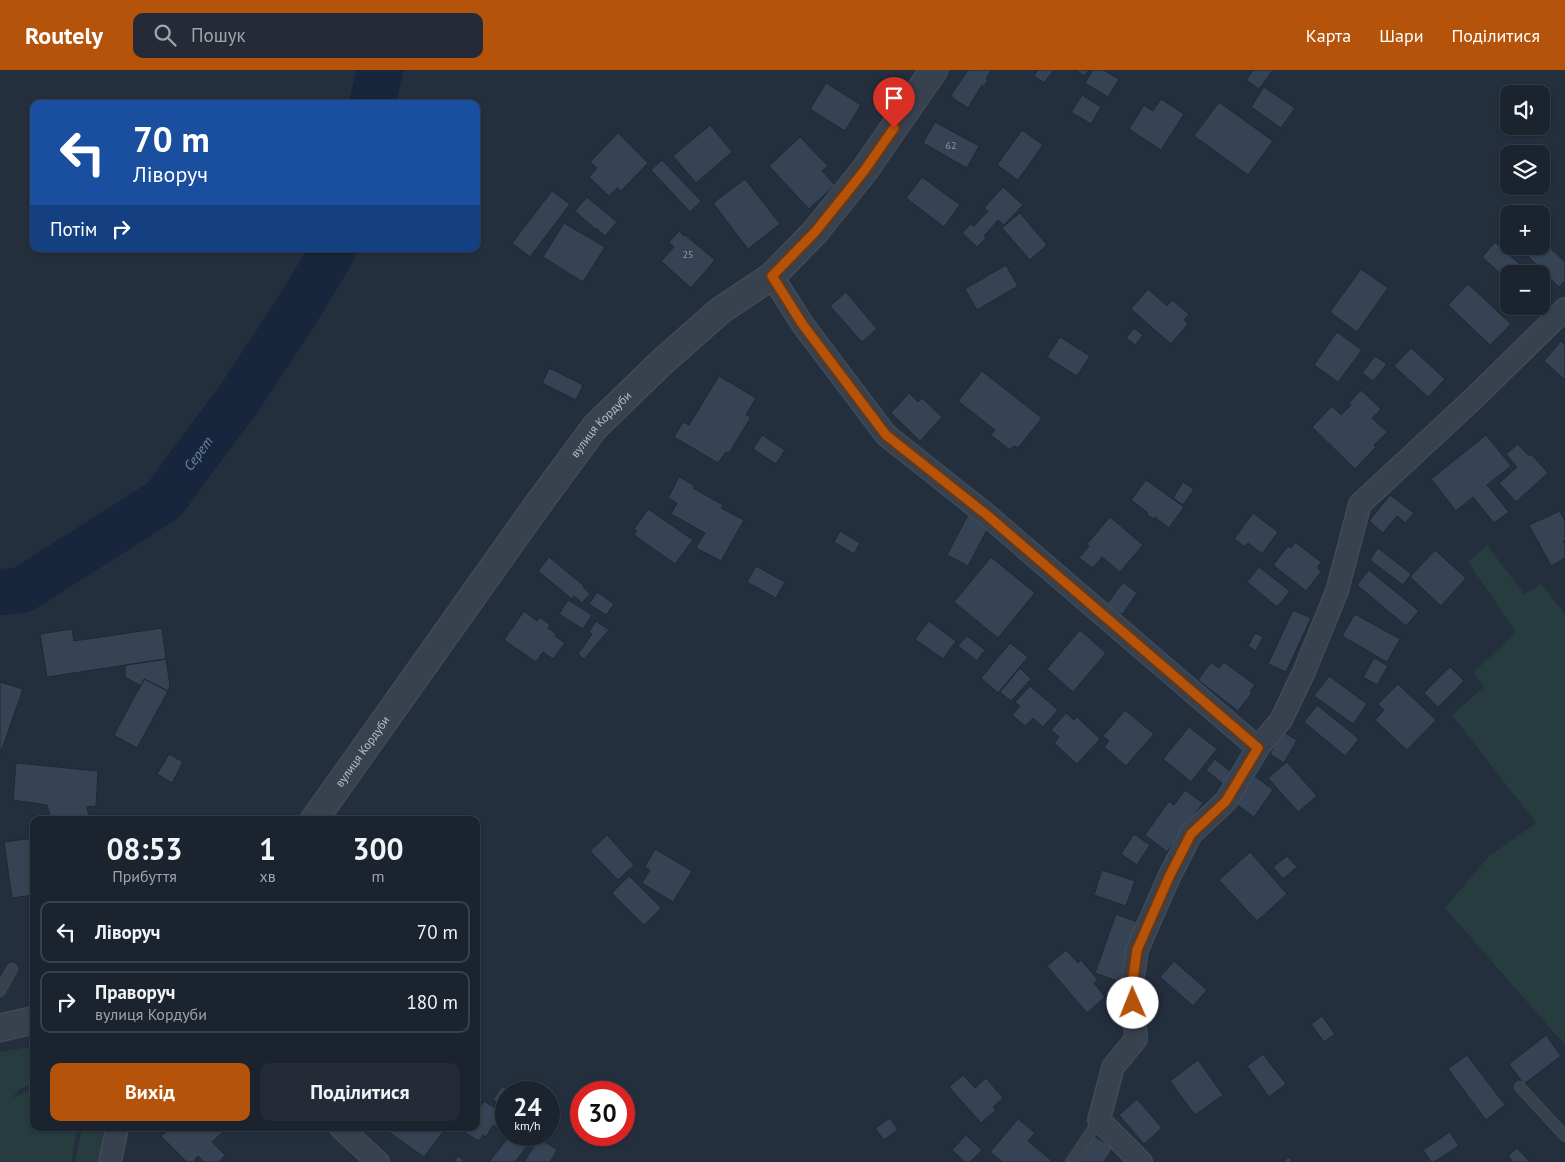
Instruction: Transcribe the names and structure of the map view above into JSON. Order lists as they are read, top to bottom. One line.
{"streets":{"street":["вулиця Кордуби"]},"water":["Серет"],"house_numbers":["62","25"],"page":{"header":"Routely","search":"Пошук","nav":["Карта","Шари","Поділитися"],"map_buttons":["+","−"],"turn":["70 m","Ліворуч"],"then":"Потім","eta":["08:53","Прибуття","1","хв","300","m"],"list":[{"name":"Ліворуч","value":"70 m"},{"name":"Праворуч","note":"вулиця Кордуби","value":"180 m"}],"buttons":["Вихід","Поділитися"],"speed":"24 km/h","limit":"30"}}
